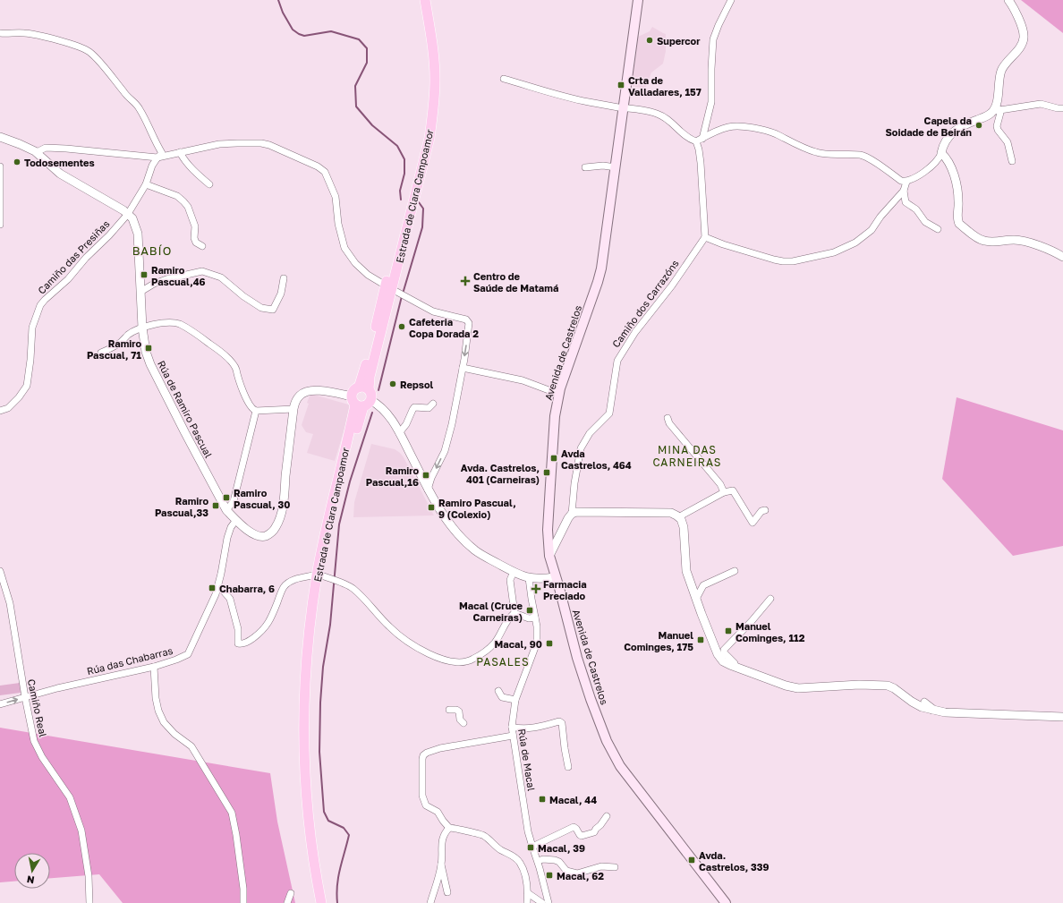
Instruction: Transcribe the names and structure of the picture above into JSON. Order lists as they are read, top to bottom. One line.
{"streets":{"main road":["Estrada de Clara Campoamor","Avenida de Castrelos"],"street":["Camiño das Presiñas","Camiño dos Carrazóns","Rúa de Ramiro Pascual","Rúa das Chabarras","Camiño Real","Rúa de Macal"]},"crossings":[["Estrada de Clara Campoamor","Rúa de Ramiro Pascual"],["Camiño das Presiñas","Rúa de Ramiro Pascual"],["Avenida de Castrelos","Rúa de Ramiro Pascual"],["Rúa de Ramiro Pascual","Rúa das Chabarras"],["Rúa de Ramiro Pascual","Rúa de Macal"],["Rúa das Chabarras","Camiño Real"]],"districts":["BABÍO","MINA DAS CARNEIRAS","PASALES"],"places":{"other":["Supercor","Capela da Soidade de Beirán","Todosementes","Cafeteria Copa Dorada 2","Repsol"],"transit":["Crta de Valladares, 157","Ramiro Pascual,46","Ramiro Pascual, 71","Avda Castrelos, 464","Avda. Castrelos, 401 (Carneiras)","Ramiro Pascual,16","Ramiro Pascual, 30","Ramiro Pascual,33","Ramiro Pascual, 9 (Colexio)","Chabarra, 6","Macal (Cruce Carneiras)","Manuel Cominges, 112","Manuel Cominges, 175","Macal, 90","Macal, 44","Macal, 39","Avda. Castrelos, 339","Macal, 62"],"health":["Centro de Saúde de Matamá","Farmacia Preciado"]},"north":"bottom"}
